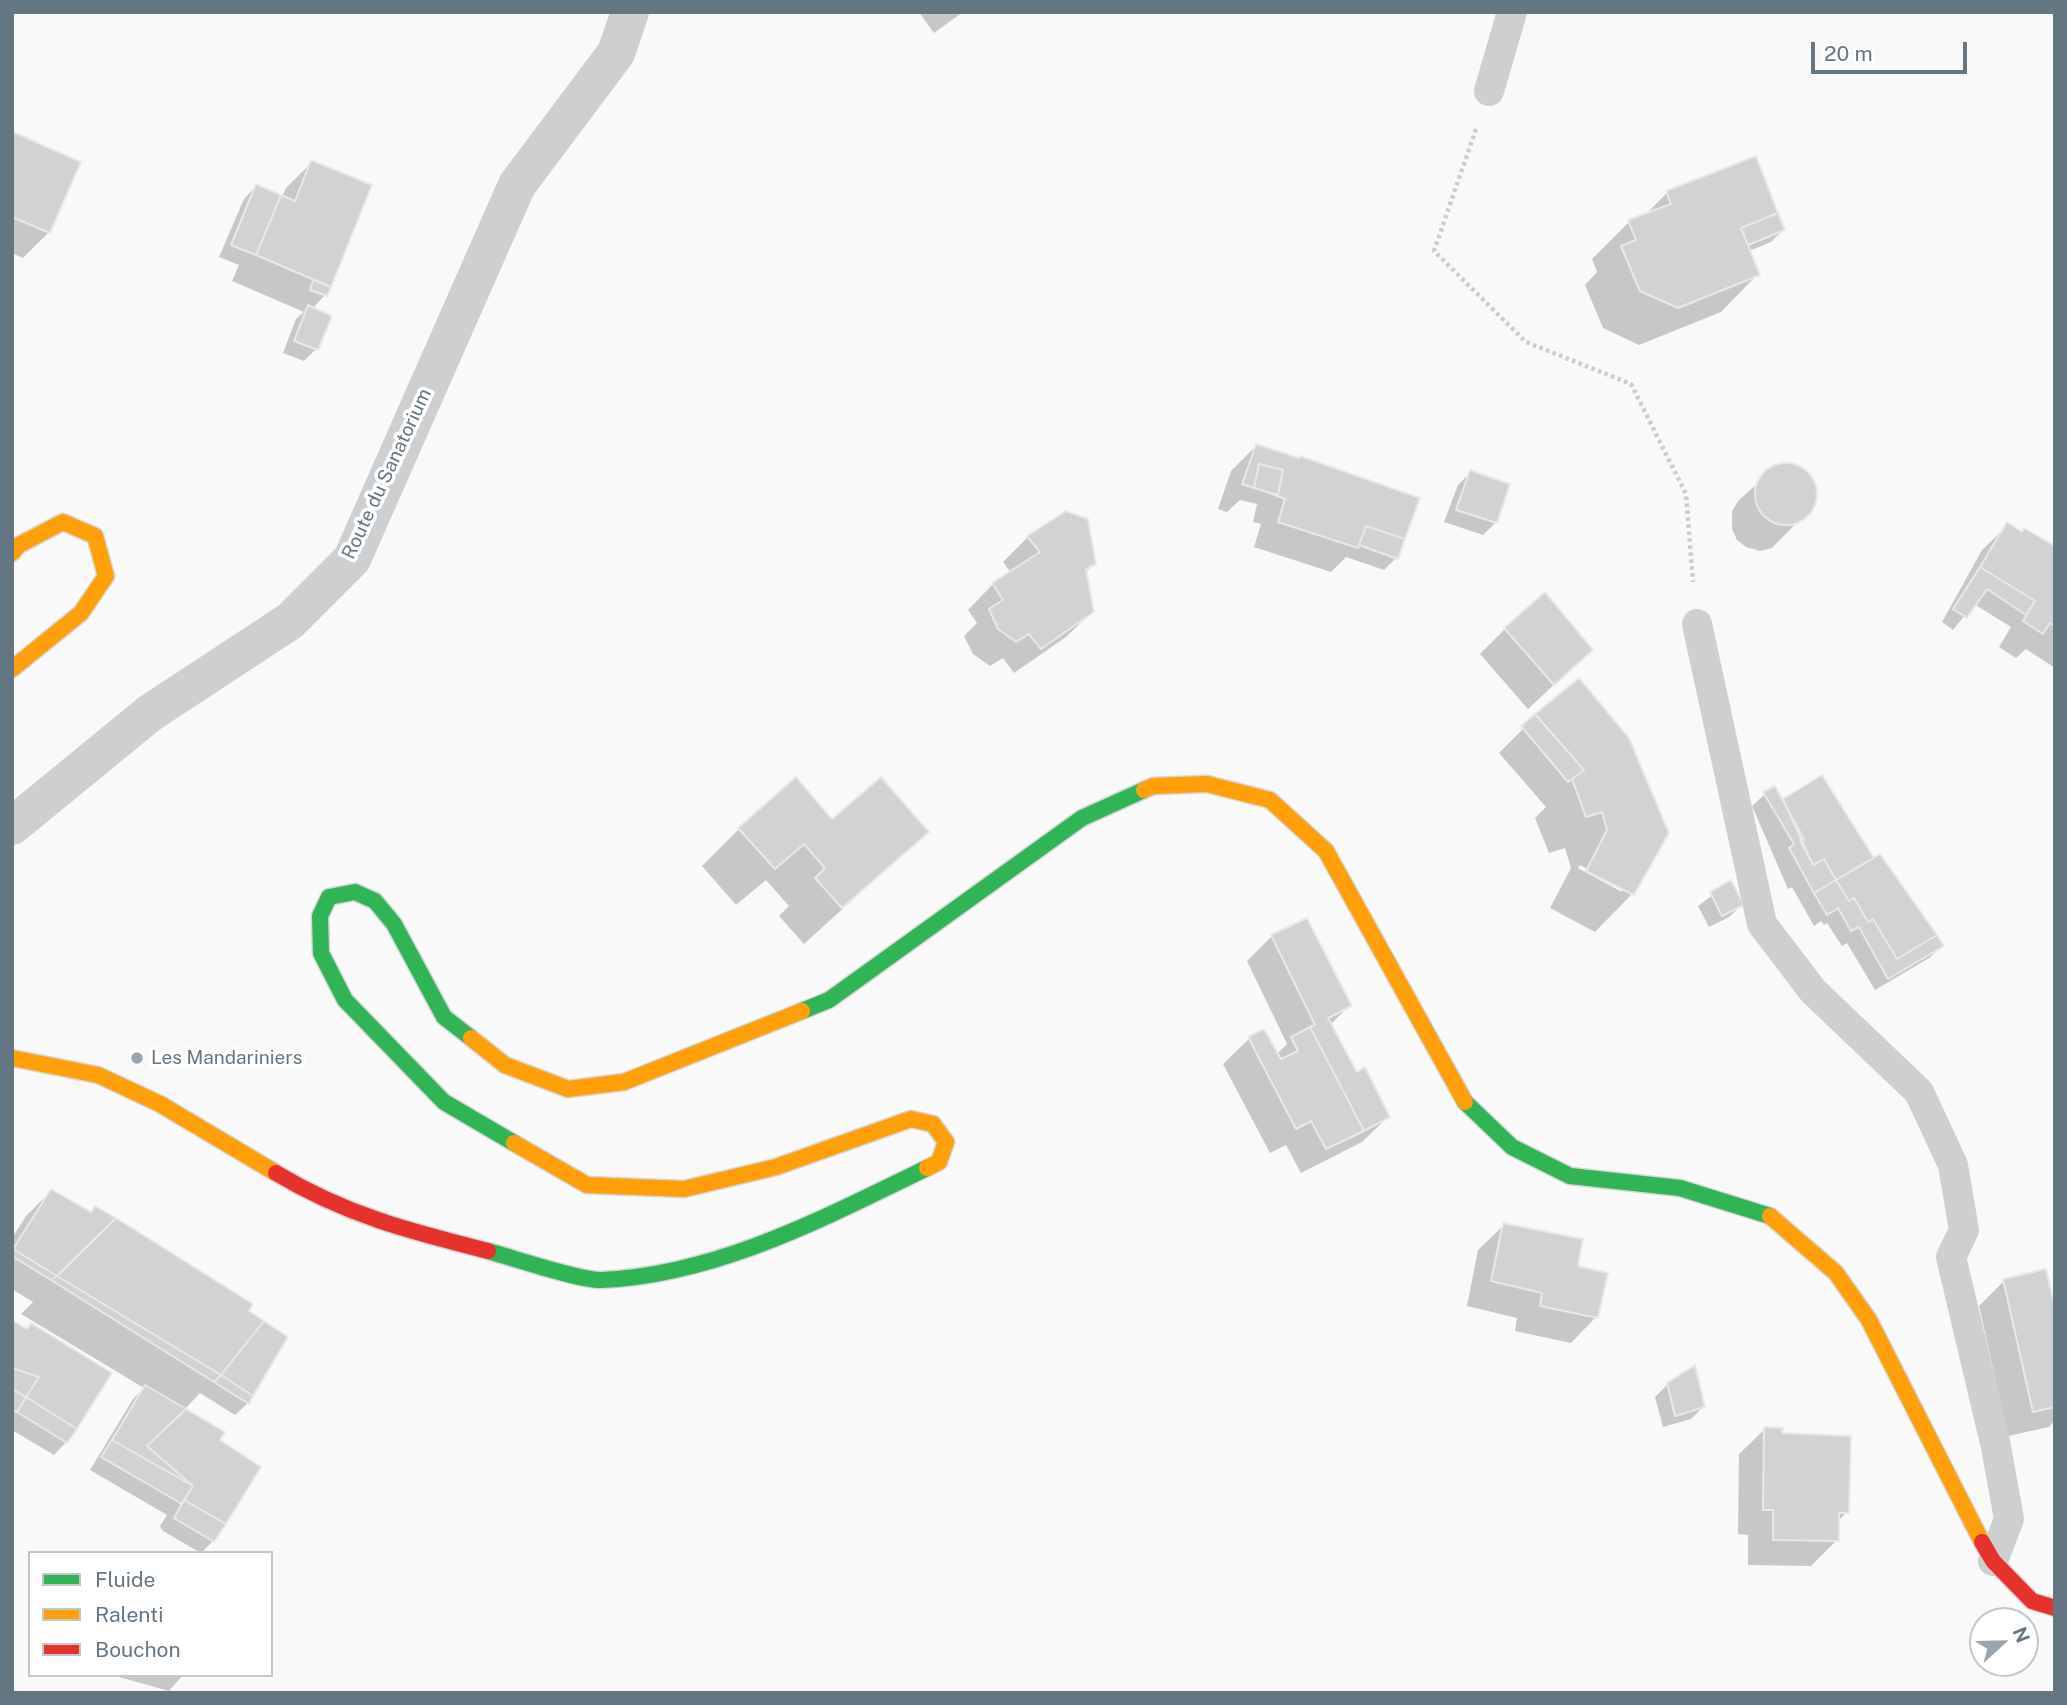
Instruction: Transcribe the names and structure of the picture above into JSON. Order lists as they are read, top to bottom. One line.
{"streets":{"street":["Route du Sanatorium"]},"places":["Les Mandariniers"],"legend":["Fluide","Ralenti","Bouchon"],"scale_bar":"20 m","north":"right"}
